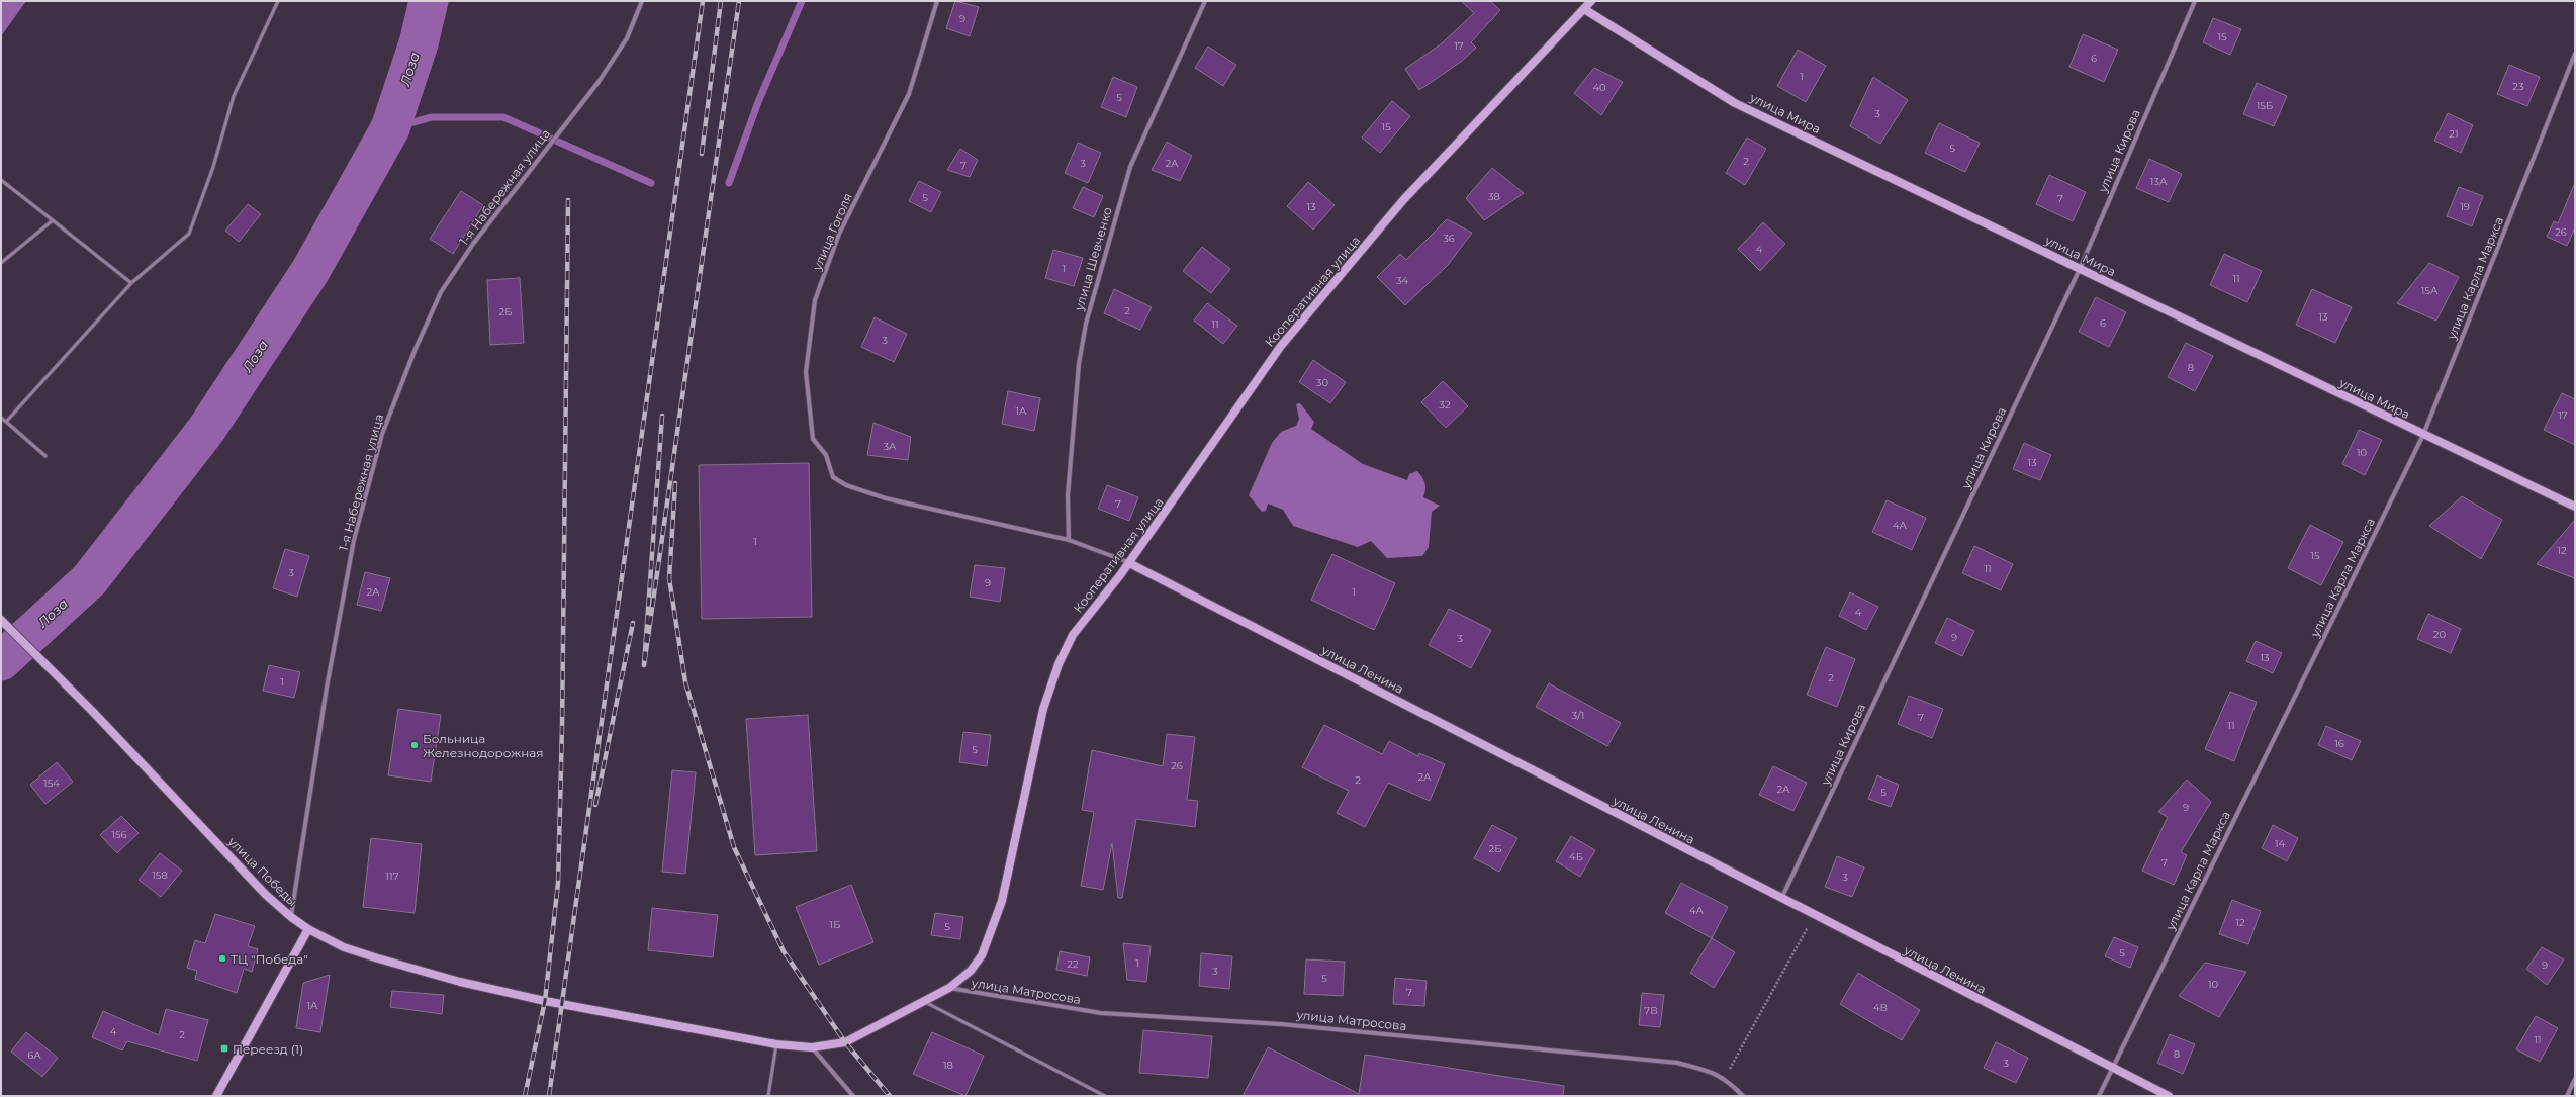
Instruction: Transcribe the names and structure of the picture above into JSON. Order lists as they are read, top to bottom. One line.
{"streets":{"street":["улица Мира","улица Кирова","1-я Набережная улица","улица Гоголя","улица Шевченко","улица Карла Маркса","Кооперативная улица","улица Ленина","улица Победы","улица Матросова"]},"crossings":[["улица Мира","улица Кирова"],["улица Мира","улица Карла Маркса"],["улица Мира","Кооперативная улица"],["улица Кирова","улица Ленина"],["1-я Набережная улица","улица Победы"],["улица Гоголя","улица Шевченко"],["улица Карла Маркса","улица Ленина"],["Кооперативная улица","улица Ленина"],["Кооперативная улица","улица Победы"],["Кооперативная улица","улица Матросова"]],"water":["Лоза"],"places":{"other":["Больница Железнодорожная","ТЦ \"Победа\""],"transit":["Переезд (1)"]},"house_numbers":["9","15","17","6","1","23","40","5","15Б","3","15","21","5","2","3","2А","7","13А","38","5","7","13","19","26","36","4","1","11","34","15А","2","2Б","13","6","11","3","8","30","32","1А","17","3А","10","13","7","4А","1","12","15","11","3","9","2А","1","4","20","9","3","13","2","1","3/1","7","11","16","5","26","2А","2","154","2А","5","9","156","14","2Б","4Б","7","158","117","3","4А","12","1Б","5","5","1","22","9","3","5","10","7","1А","4В","7В","4","2","11","8","6А","3","18"]}
